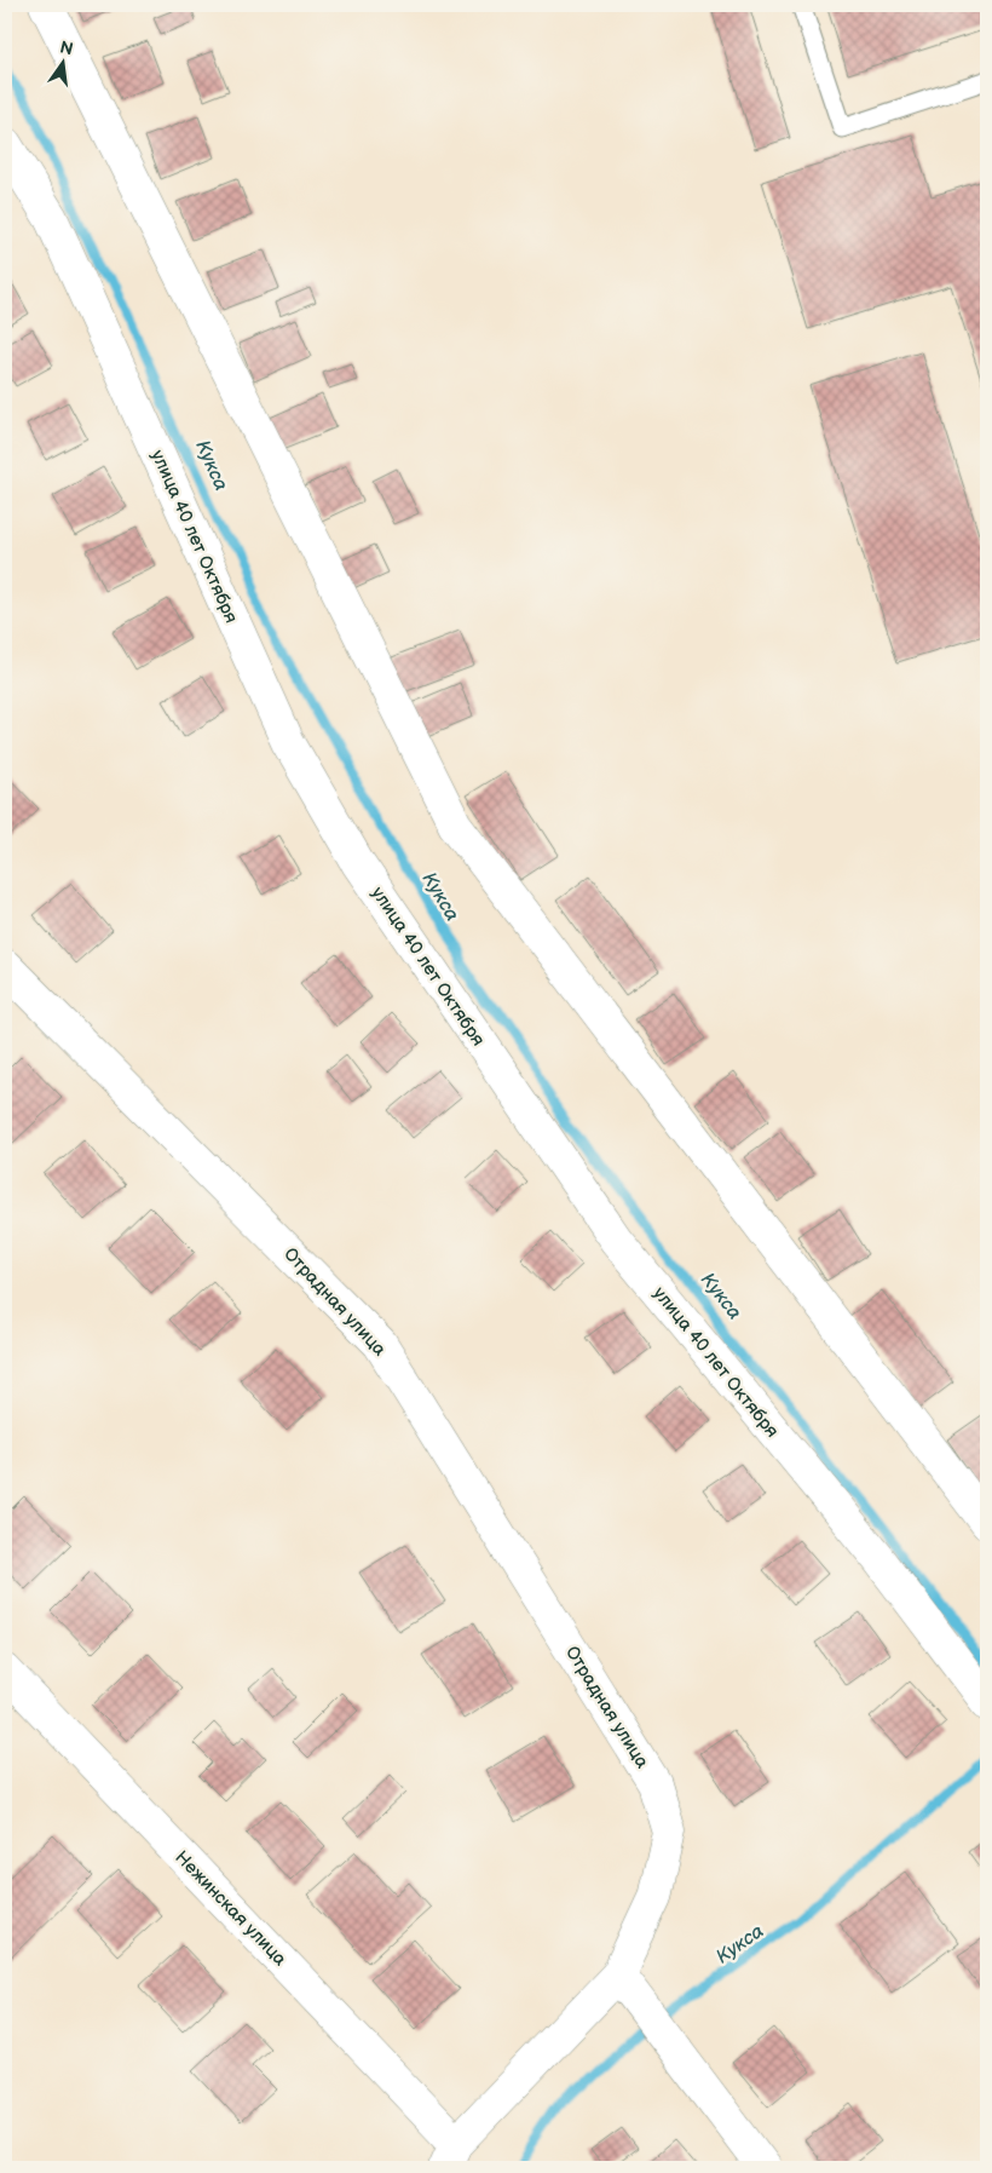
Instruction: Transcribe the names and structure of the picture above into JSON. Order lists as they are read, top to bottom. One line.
{"streets":{"street":["улица 40 лет Октября","Отрадная улица","Нежинская улица"]},"crossings":[["Отрадная улица","Нежинская улица"]],"water":["Кукса"],"north":"top"}
